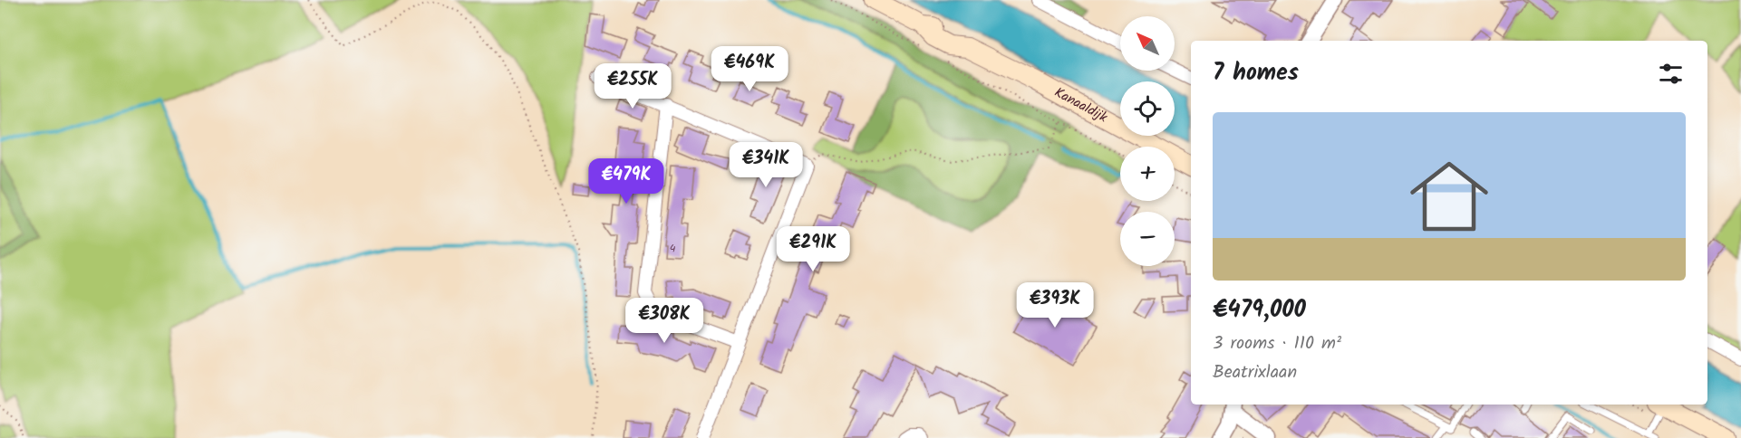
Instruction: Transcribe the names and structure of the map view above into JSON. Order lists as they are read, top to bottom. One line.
{"streets":{"main road":["Kanaaldijk"]},"house_numbers":["4"],"north":"top left","page":{"map_buttons":["+","−"],"heading":"7 homes","price":["€469K","€255K","€341K","€479K","€291K","€393K","€308K"],"list":[{"name":"€479,000","note":"3 rooms · 110 m² · Beatrixlaan"}]}}
